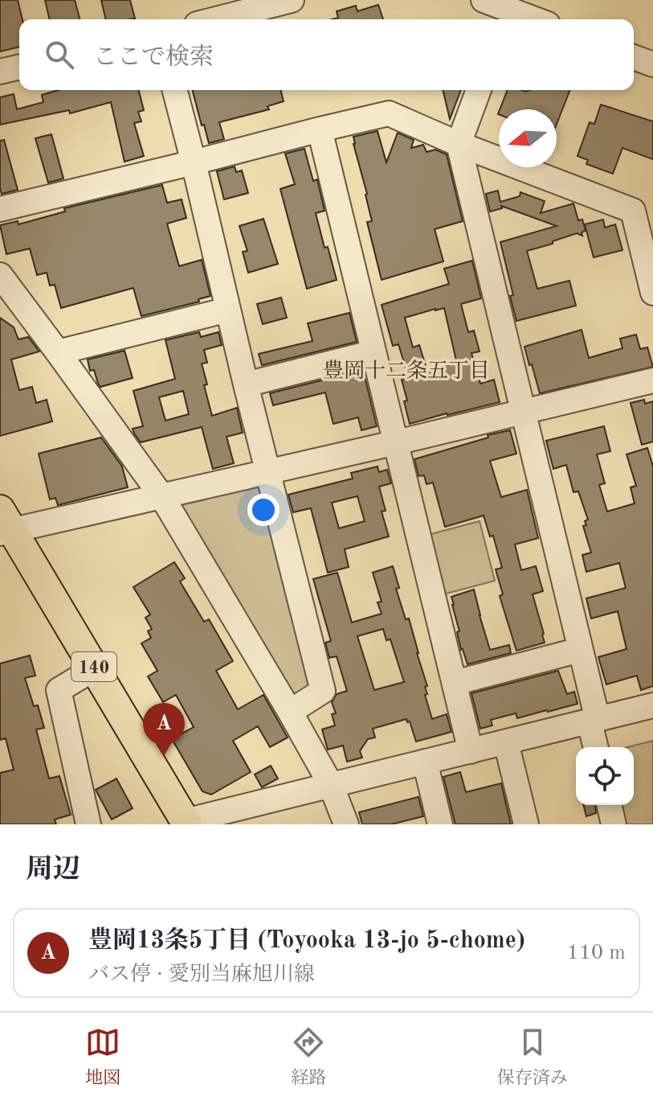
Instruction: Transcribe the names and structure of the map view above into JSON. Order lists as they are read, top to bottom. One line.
{"streets":{"main road":["140"]},"districts":["豊岡十二条五丁目"],"north":"left","page":{"search":"ここで検索","pins":"A","heading":"周辺","list":[{"mark":"A","name":"豊岡13条5丁目 (Toyooka 13-jo 5-chome)","note":"バス停 · 愛別当麻旭川線","value":"110 m"}],"nav":["地図","経路","保存済み"]}}
